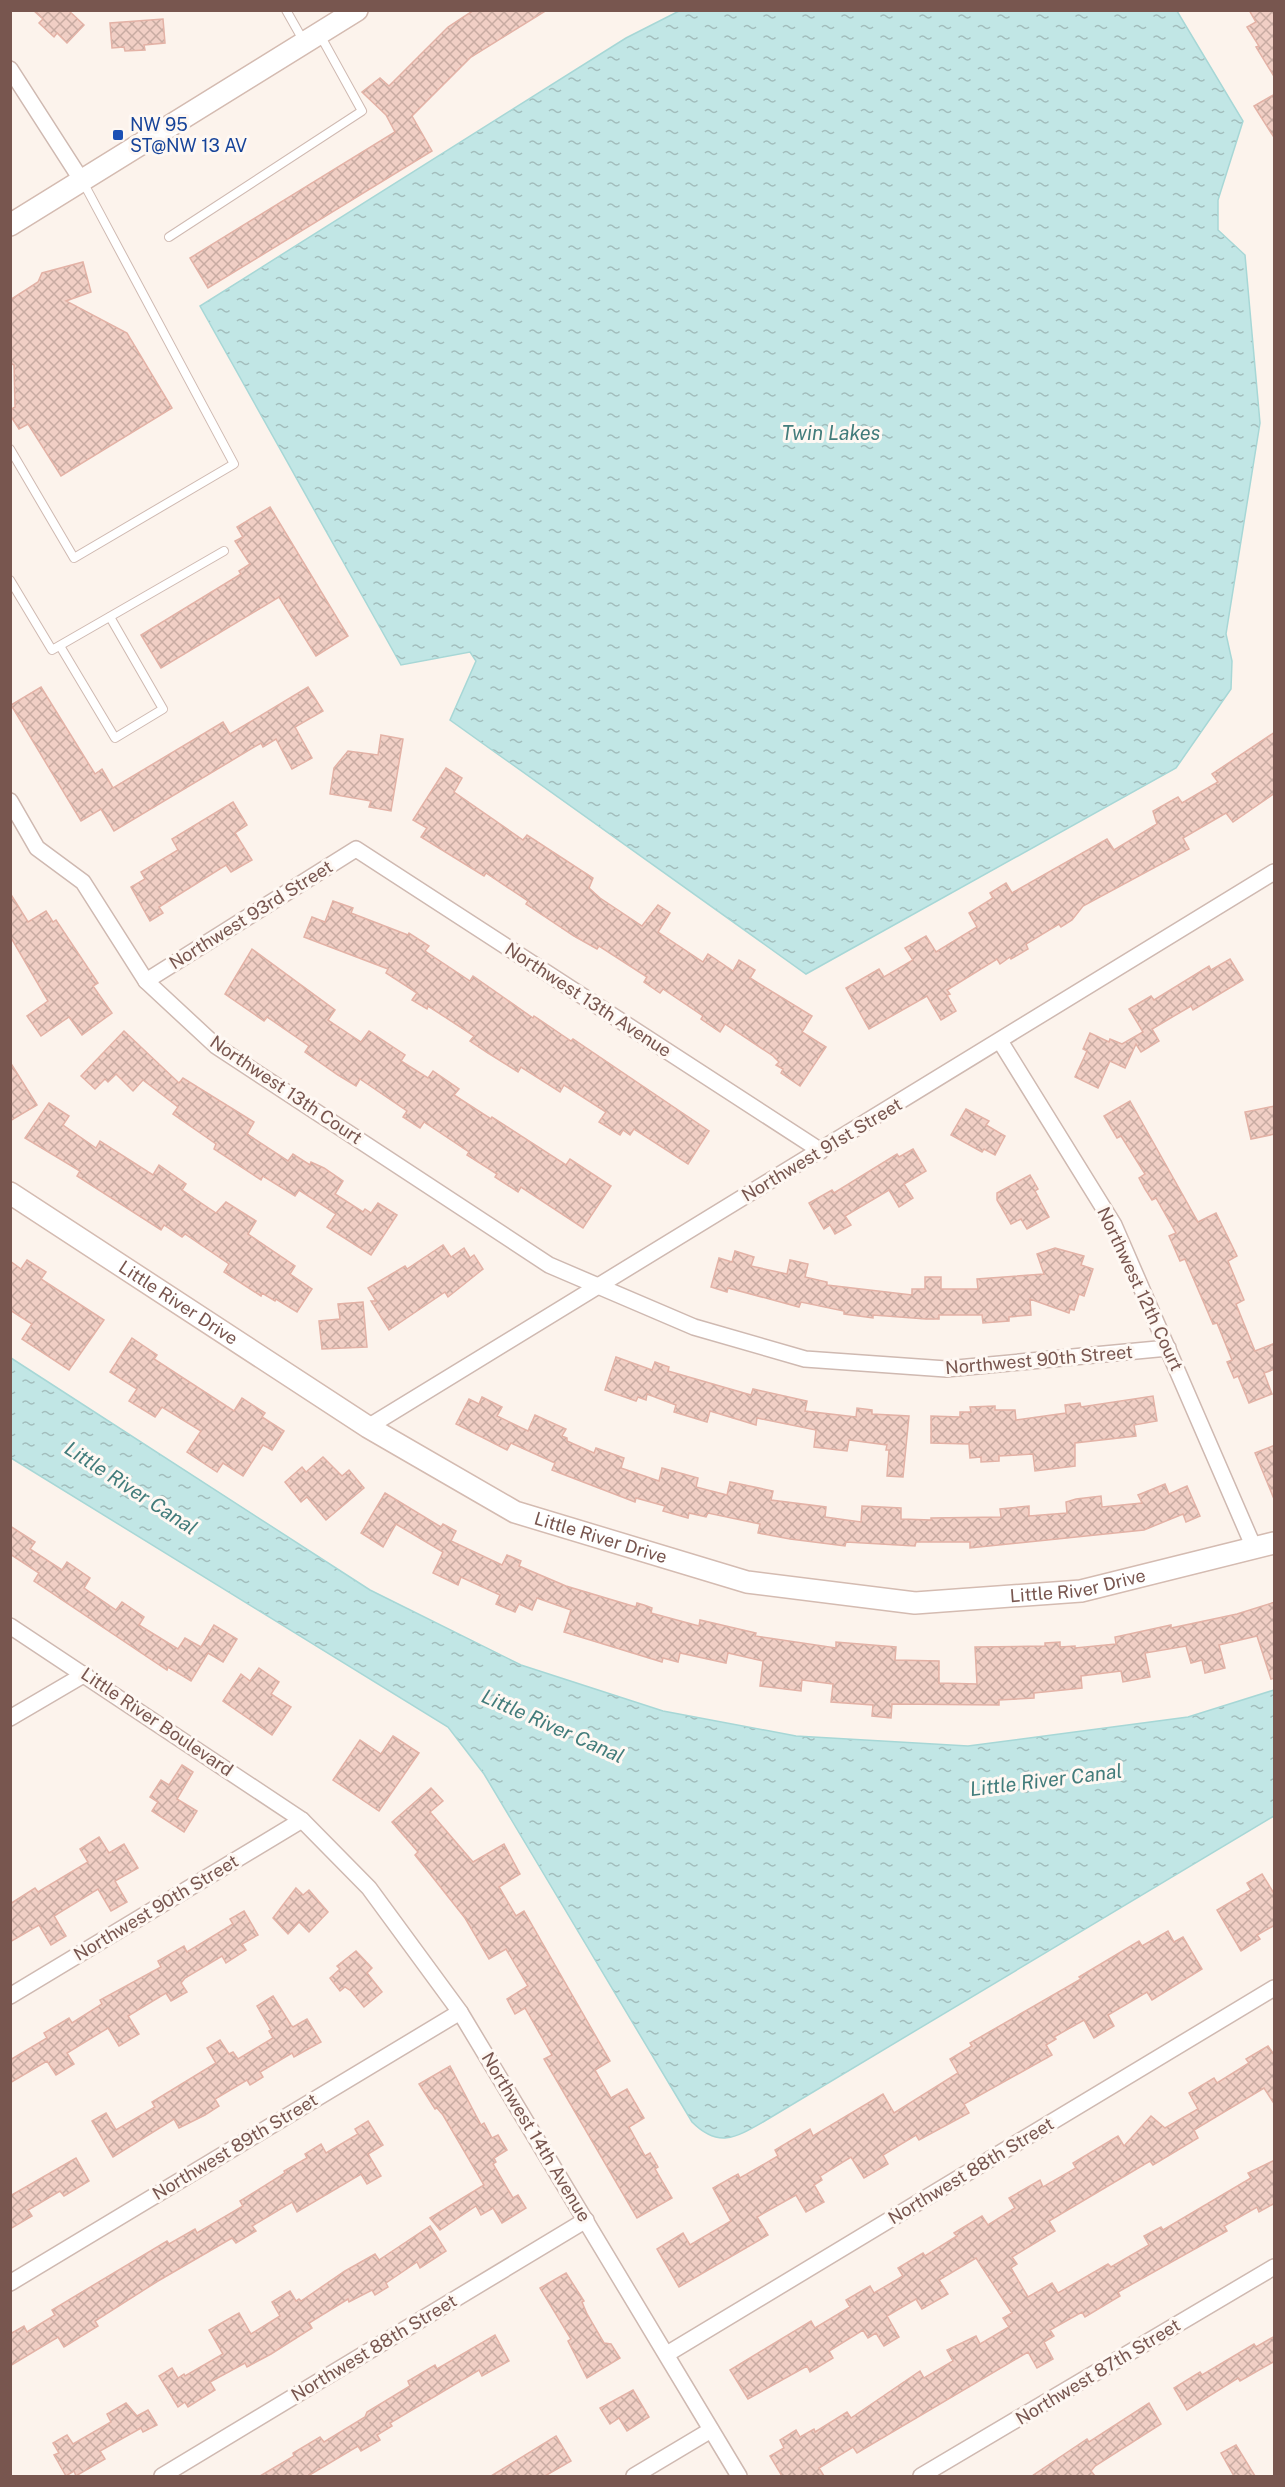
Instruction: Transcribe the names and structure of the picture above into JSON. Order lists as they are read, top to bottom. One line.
{"streets":{"street":["Northwest 93rd Street","Northwest 13th Avenue","Northwest 13th Court","Northwest 91st Street","Northwest 12th Court","Little River Drive","Northwest 90th Street","Little River Boulevard","Northwest 14th Avenue","Northwest 89th Street","Northwest 88th Street","Northwest 87th Street"]},"crossings":[["Northwest 93rd Street","Northwest 13th Avenue"],["Northwest 93rd Street","Northwest 13th Court"],["Northwest 13th Avenue","Northwest 91st Street"],["Northwest 13th Court","Northwest 91st Street"],["Northwest 13th Court","Northwest 90th Street"],["Northwest 91st Street","Northwest 12th Court"],["Northwest 91st Street","Little River Drive"],["Northwest 91st Street","Northwest 90th Street"],["Northwest 12th Court","Little River Drive"],["Northwest 12th Court","Northwest 90th Street"],["Northwest 90th Street","Little River Boulevard"],["Northwest 90th Street","Northwest 14th Avenue"],["Little River Boulevard","Northwest 14th Avenue"],["Northwest 14th Avenue","Northwest 89th Street"],["Northwest 14th Avenue","Northwest 88th Street"]],"water":["Twin Lakes","Little River Canal"],"places":{"transit":["NW 95 ST@NW 13 AV"]}}
